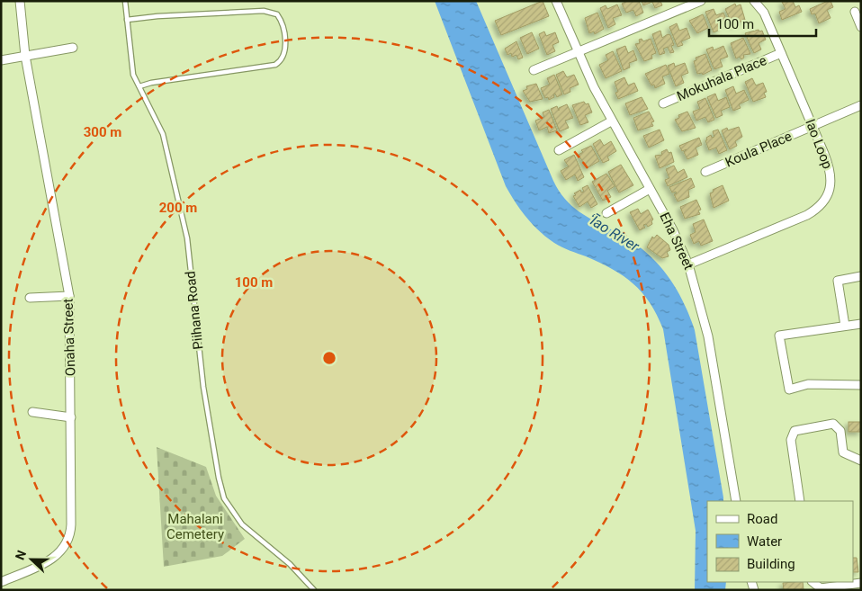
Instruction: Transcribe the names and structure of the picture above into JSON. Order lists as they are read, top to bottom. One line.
{"streets":{"street":["Mokuhala Place","Iao Loop","Koula Place","Eha Street","Onaha Street"],"lane":["Piihana Road"]},"crossings":[["Mokuhala Place","Iao Loop"],["Iao Loop","Koula Place"],["Iao Loop","Eha Street"]],"water":["ʻĪao River"],"parks":["Mahalani Cemetery"],"legend":["Road","Water","Building"],"scale_bar":"100 m","north":"left","rings":["300 m","200 m","100 m"]}
